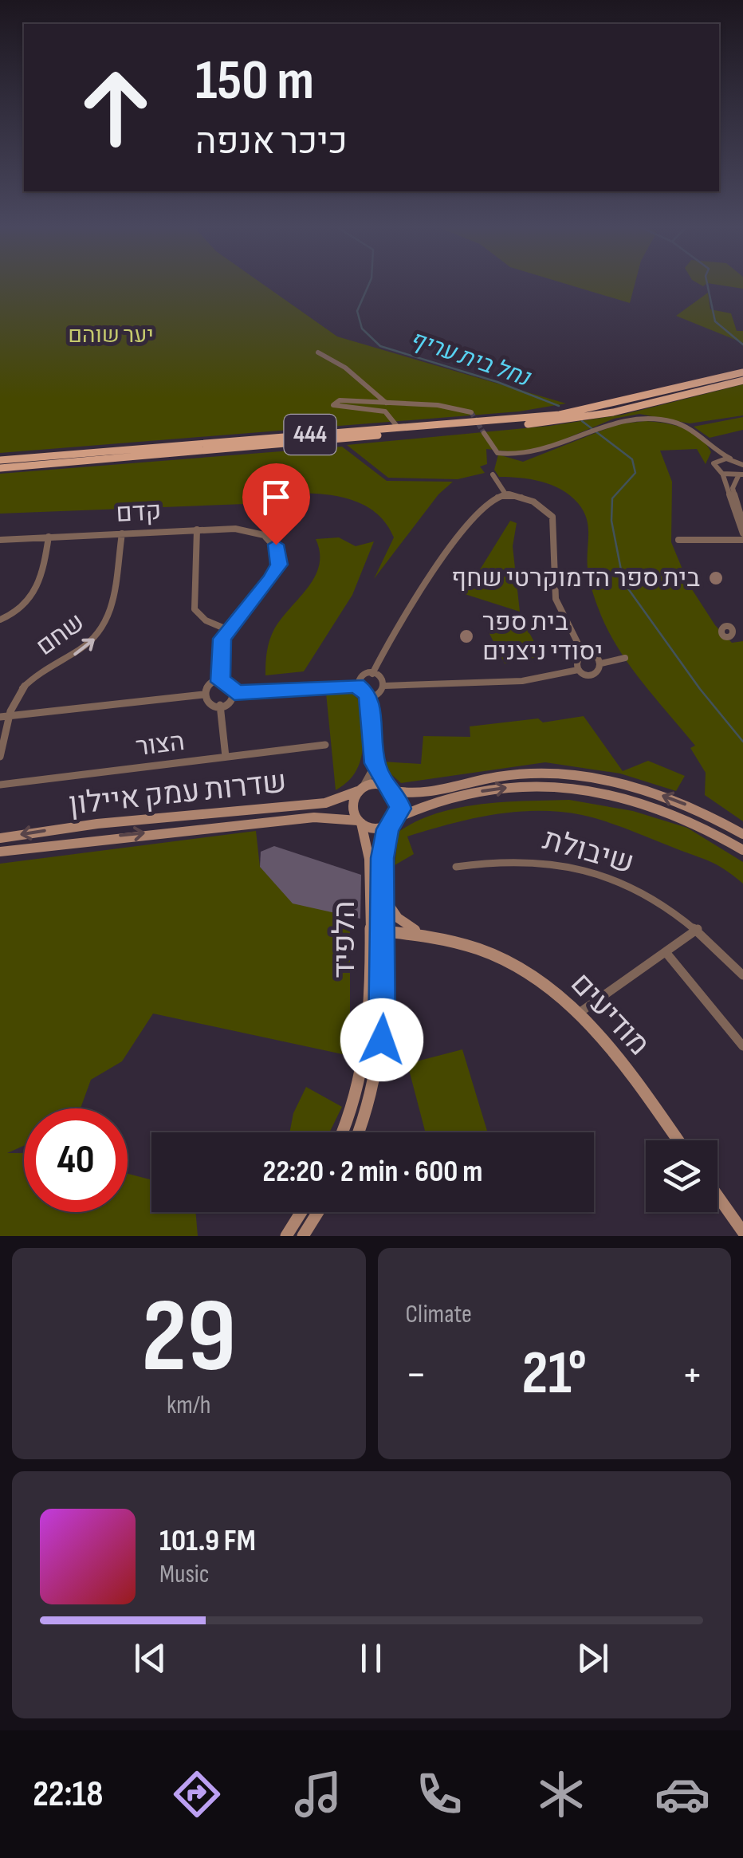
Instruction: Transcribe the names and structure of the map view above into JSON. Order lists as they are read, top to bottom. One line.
{"streets":{"main road":["444","שדרות עמק איילון","הלפיד","מודיעים"],"street":["קדם","שחם","הצור","שיבולת"]},"crossings":[["קדם","שחם"],["שדרות עמק איילון","הלפיד"],["הלפיד","מודיעים"]],"one_way":["שחם"],"water":["נחל בית עריף"],"parks":["יער שוהם"],"places":["בית ספר הדמוקרטי שחף","בית ספר יסודי ניצנים"],"page":{"turn":["150 m","כיכר אנפה"],"limit":"40","trip":"22:20 · 2 min · 600 m","tile":[["29","km/h"],"Climate"],"heat":["−","21°","+"],"song":["101.9 FM","Music"],"tabs":"22:18"}}
